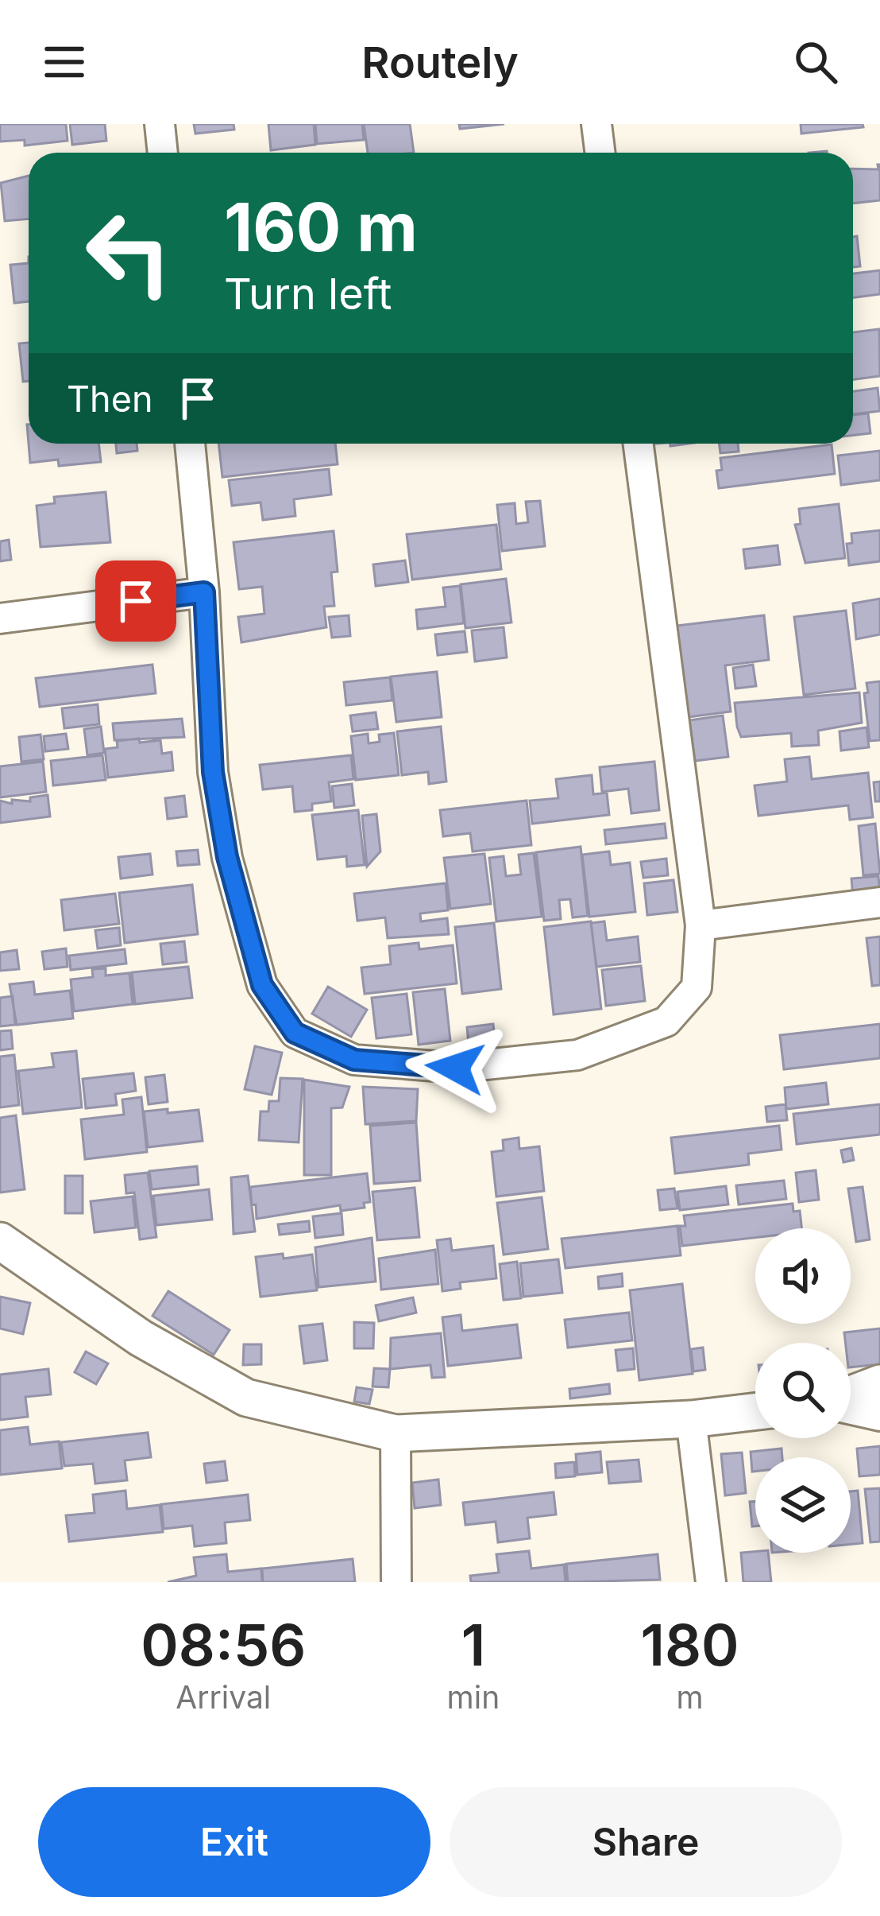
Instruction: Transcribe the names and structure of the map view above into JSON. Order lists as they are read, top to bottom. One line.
{"page":{"header":"Routely","turn":["160 m","Turn left"],"then":"Then","eta":["08:56","Arrival","1","min","180","m"],"buttons":["Exit","Share"]}}
